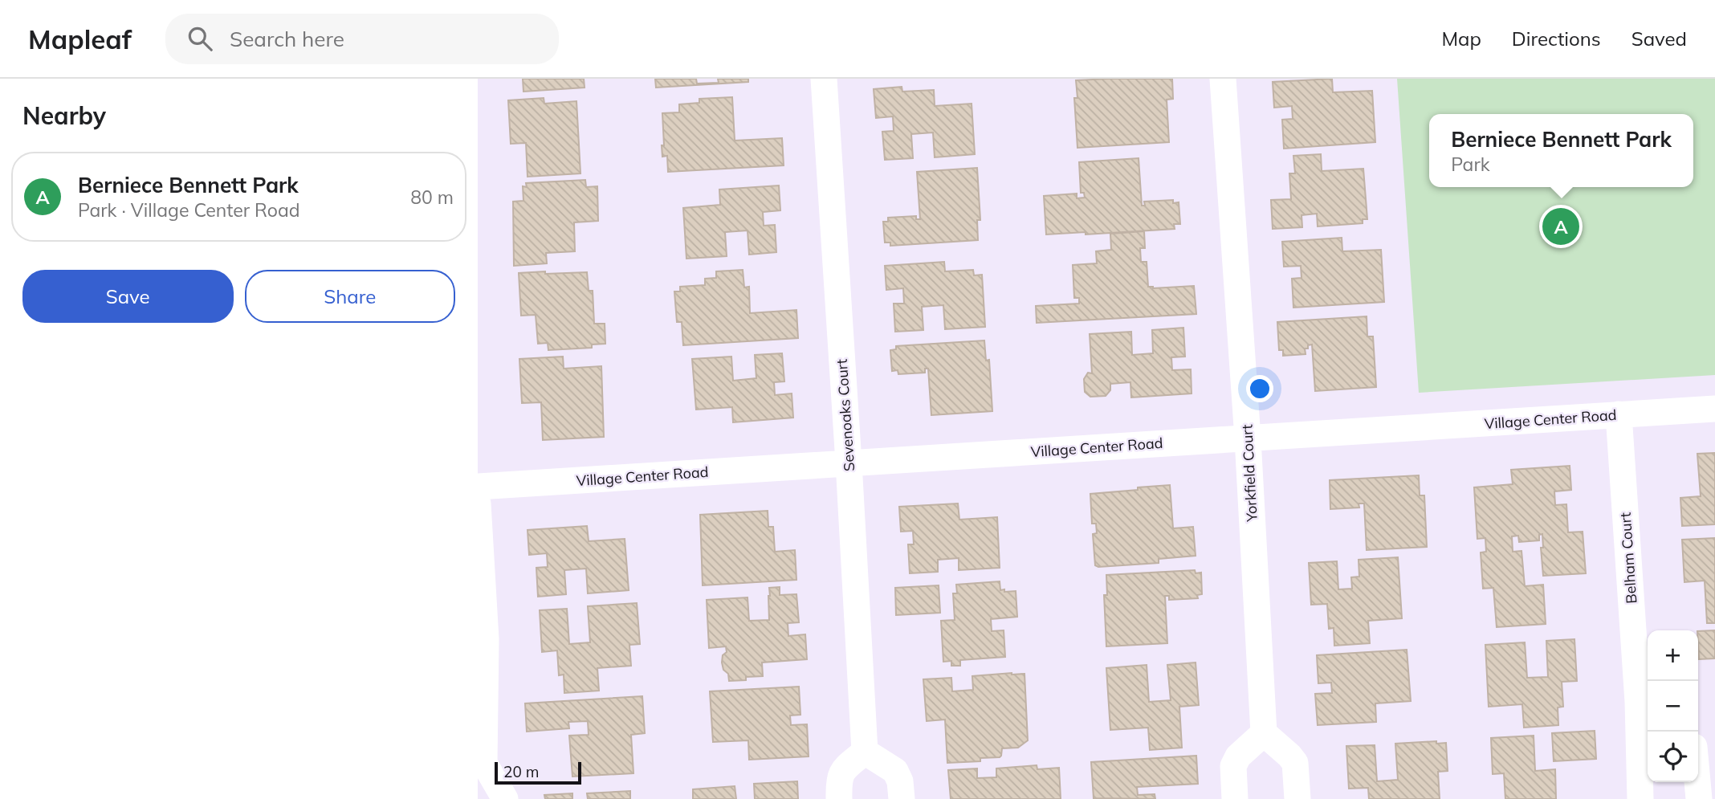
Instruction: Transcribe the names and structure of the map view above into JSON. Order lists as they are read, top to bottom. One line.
{"streets":{"street":["Sevenoaks Court","Village Center Road","Yorkfield Court","Belham Court"]},"crossings":[["Sevenoaks Court","Village Center Road"],["Village Center Road","Yorkfield Court"],["Village Center Road","Belham Court"]],"scale_bar":"20 m","page":{"header":"Mapleaf","search":"Search here","nav":["Map","Directions","Saved"],"heading":"Nearby","popup":["Berniece Bennett Park","Park"],"list":[{"mark":"A","name":"Berniece Bennett Park","note":"Park · Village Center Road","value":"80 m"}],"pins":"A","buttons":["Save","Share"],"map_buttons":["+","−"],"scale":"20 m"}}
